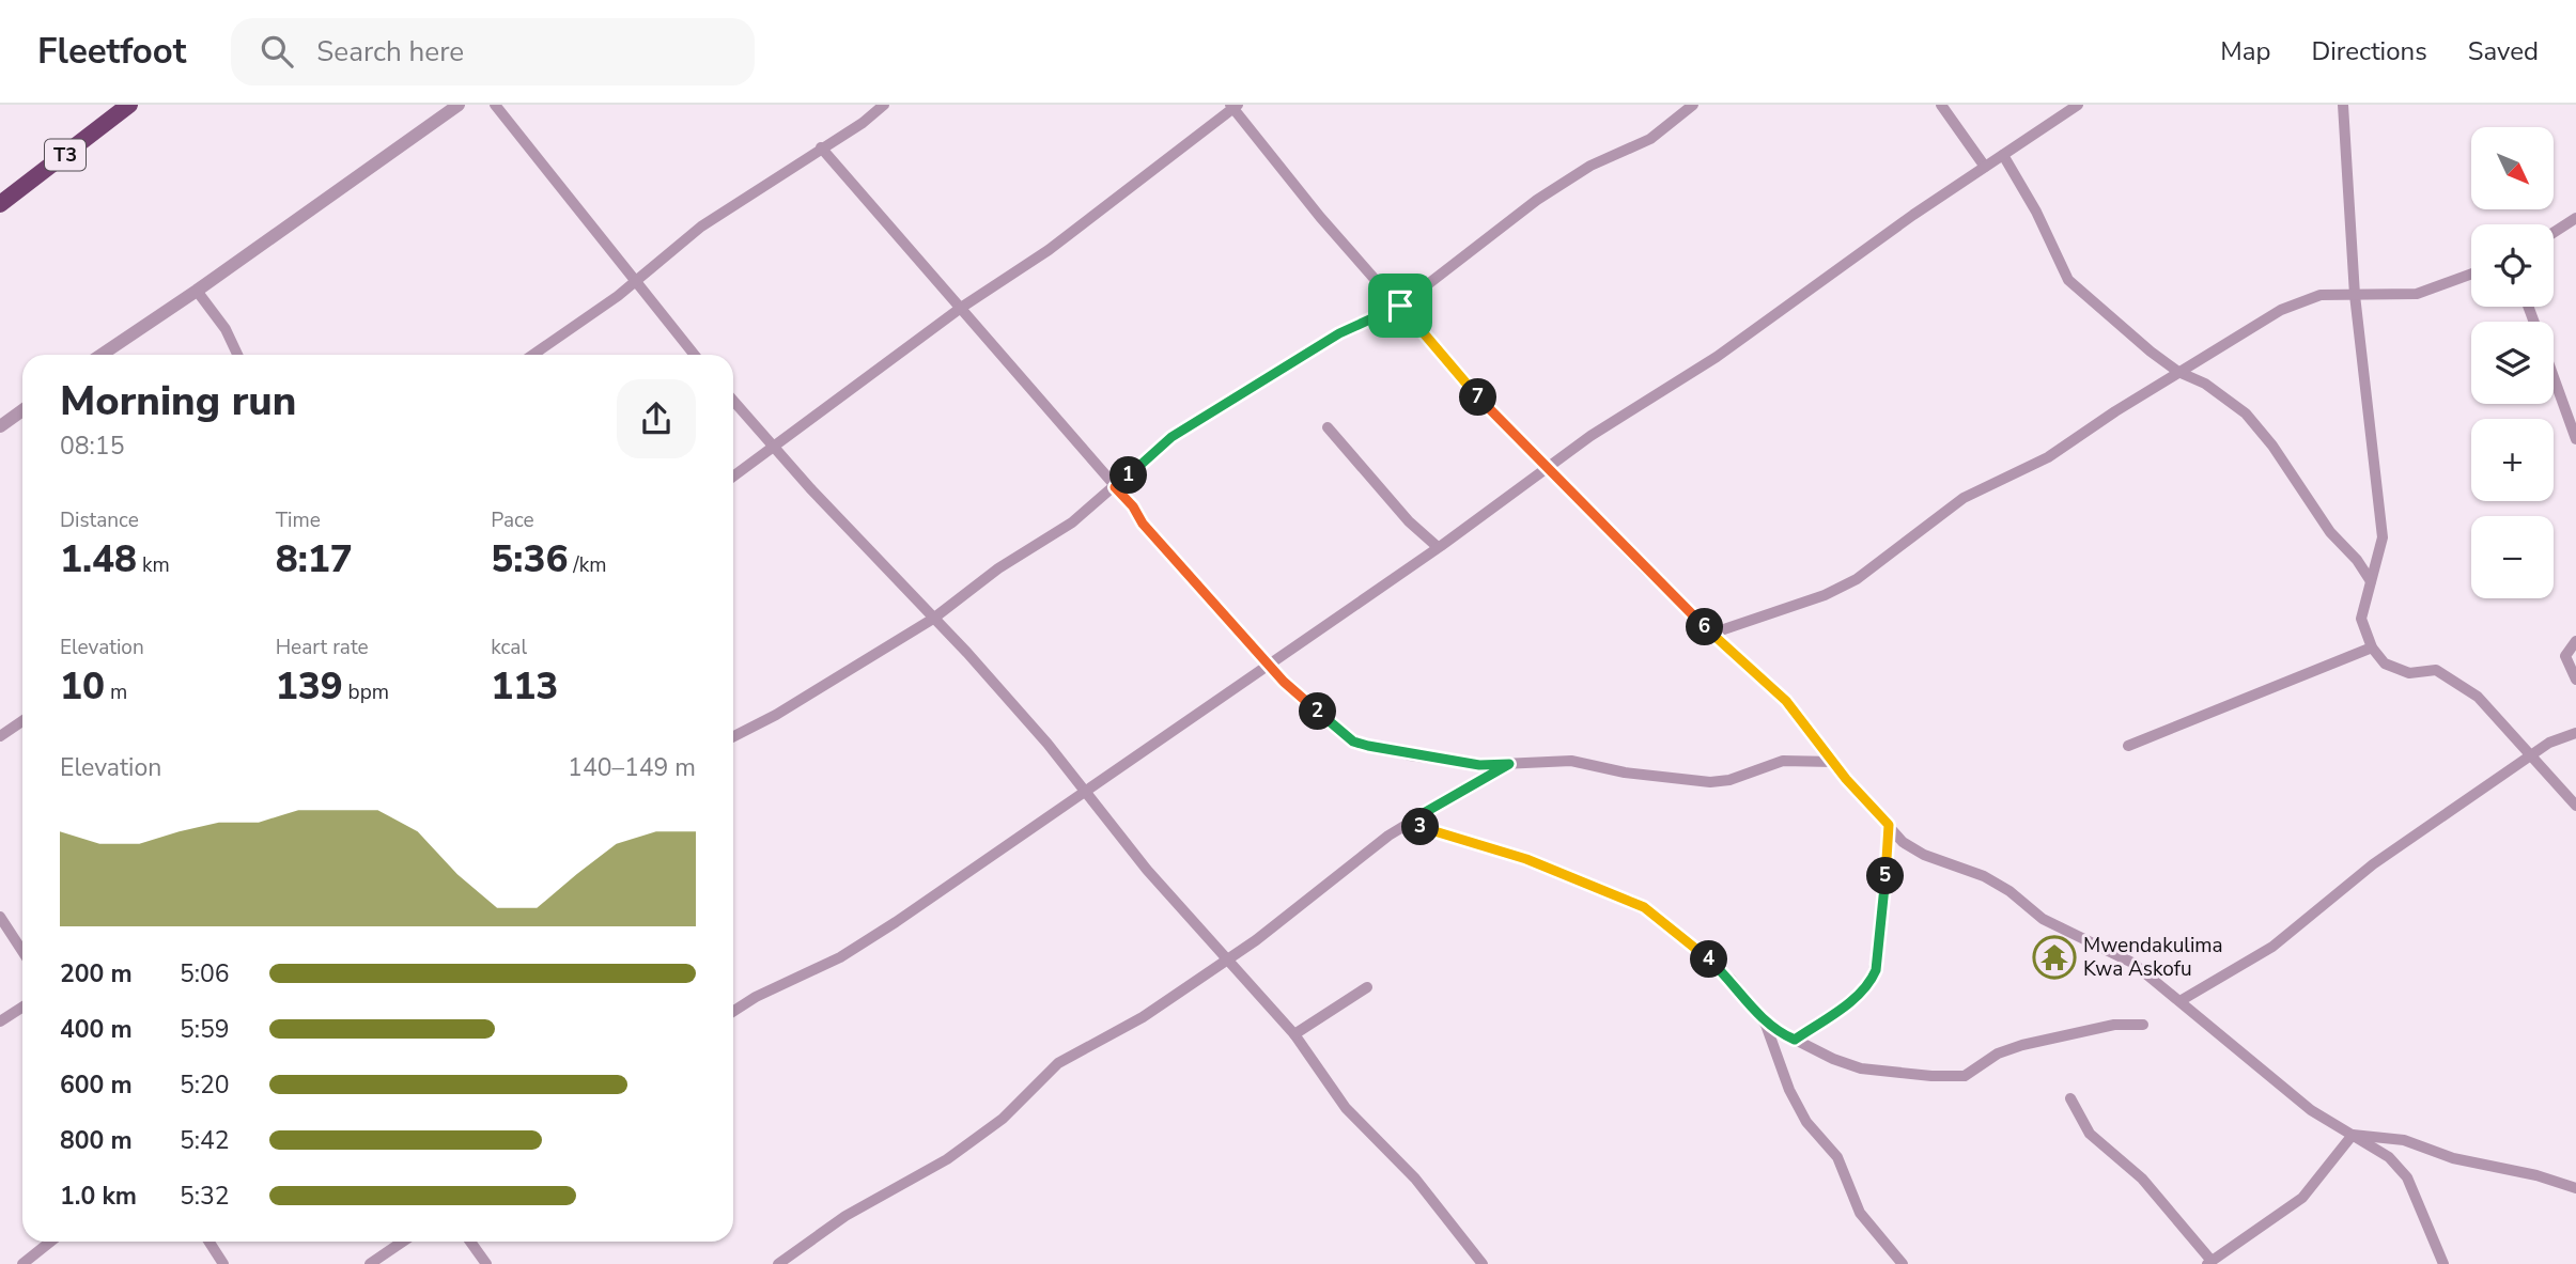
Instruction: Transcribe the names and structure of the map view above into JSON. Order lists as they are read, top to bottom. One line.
{"streets":{"highway":["T3"]},"places":{"temple":["Mwendakulima Kwa Askofu"]},"north":"bottom right","page":{"header":"Fleetfoot","search":"Search here","nav":["Map","Directions","Saved"],"map_buttons":["+","−"],"heading":["Morning run","08:15"],"pins":["7","1","6","2","3","5","4"],"stats":[["Distance","1.48 km"],["Time","8:17"],["Pace","5:36 /km"],["Elevation","10 m"],["Heart rate","139 bpm"],["kcal","113"]],"chart":["Elevation","140–149 m"],"list":[{"name":"200 m","note":"5:06"},{"name":"400 m","note":"5:59"},{"name":"600 m","note":"5:20"},{"name":"800 m","note":"5:42"},{"name":"1.0 km","note":"5:32"}]}}
